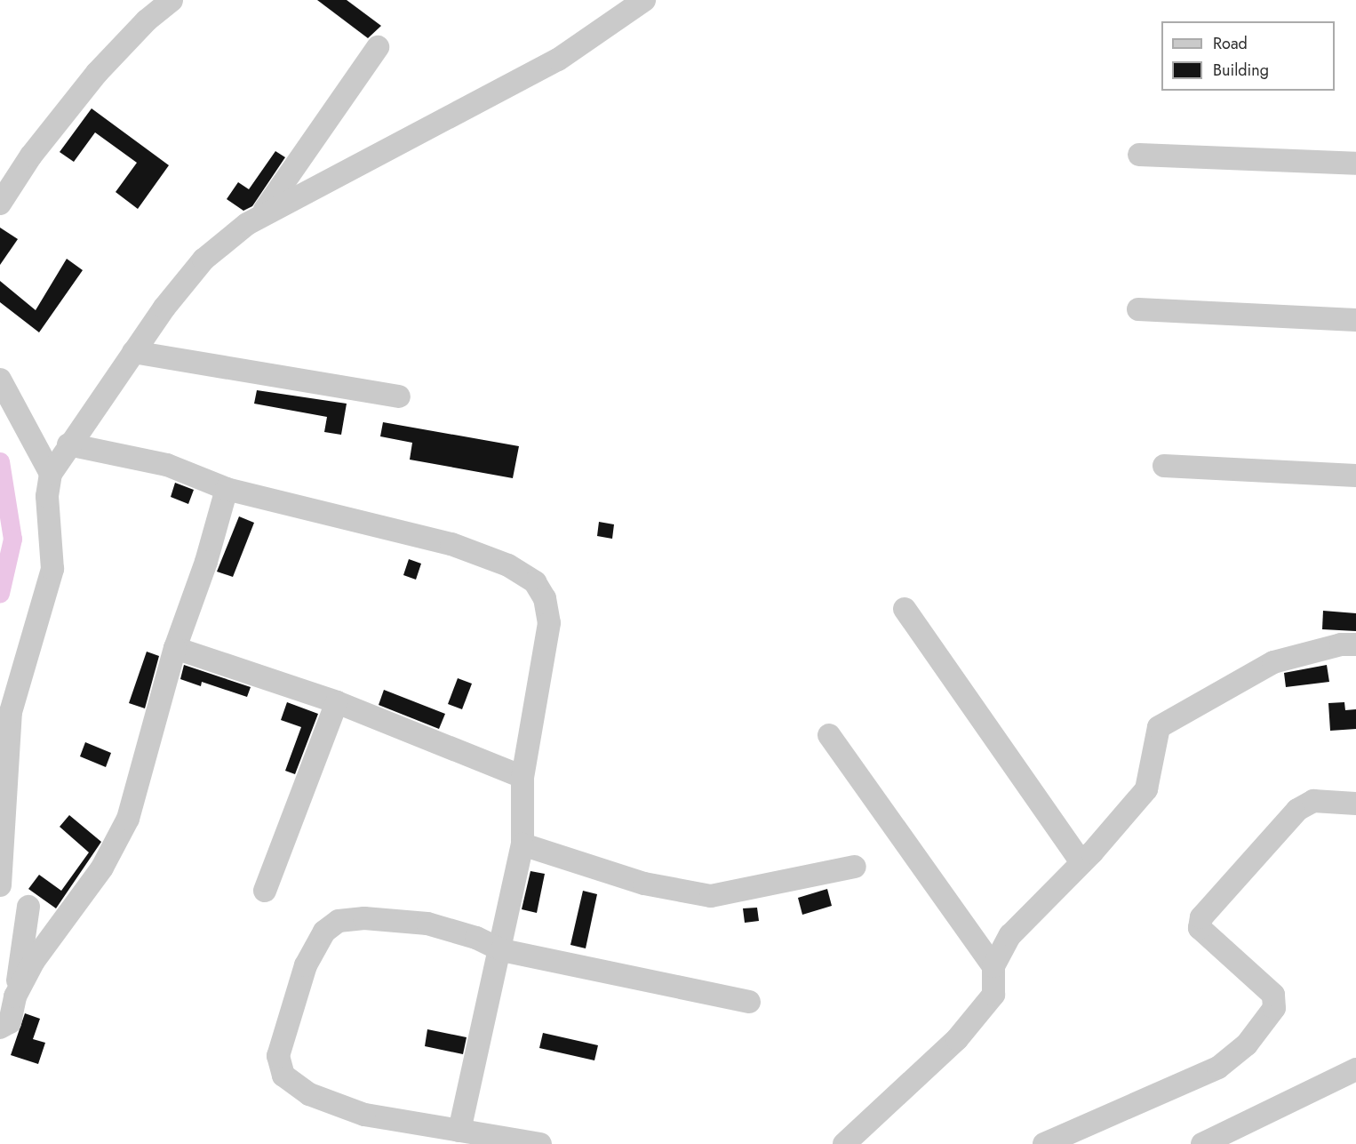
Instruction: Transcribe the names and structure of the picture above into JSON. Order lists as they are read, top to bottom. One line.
{"legend":["Road","Building"]}
